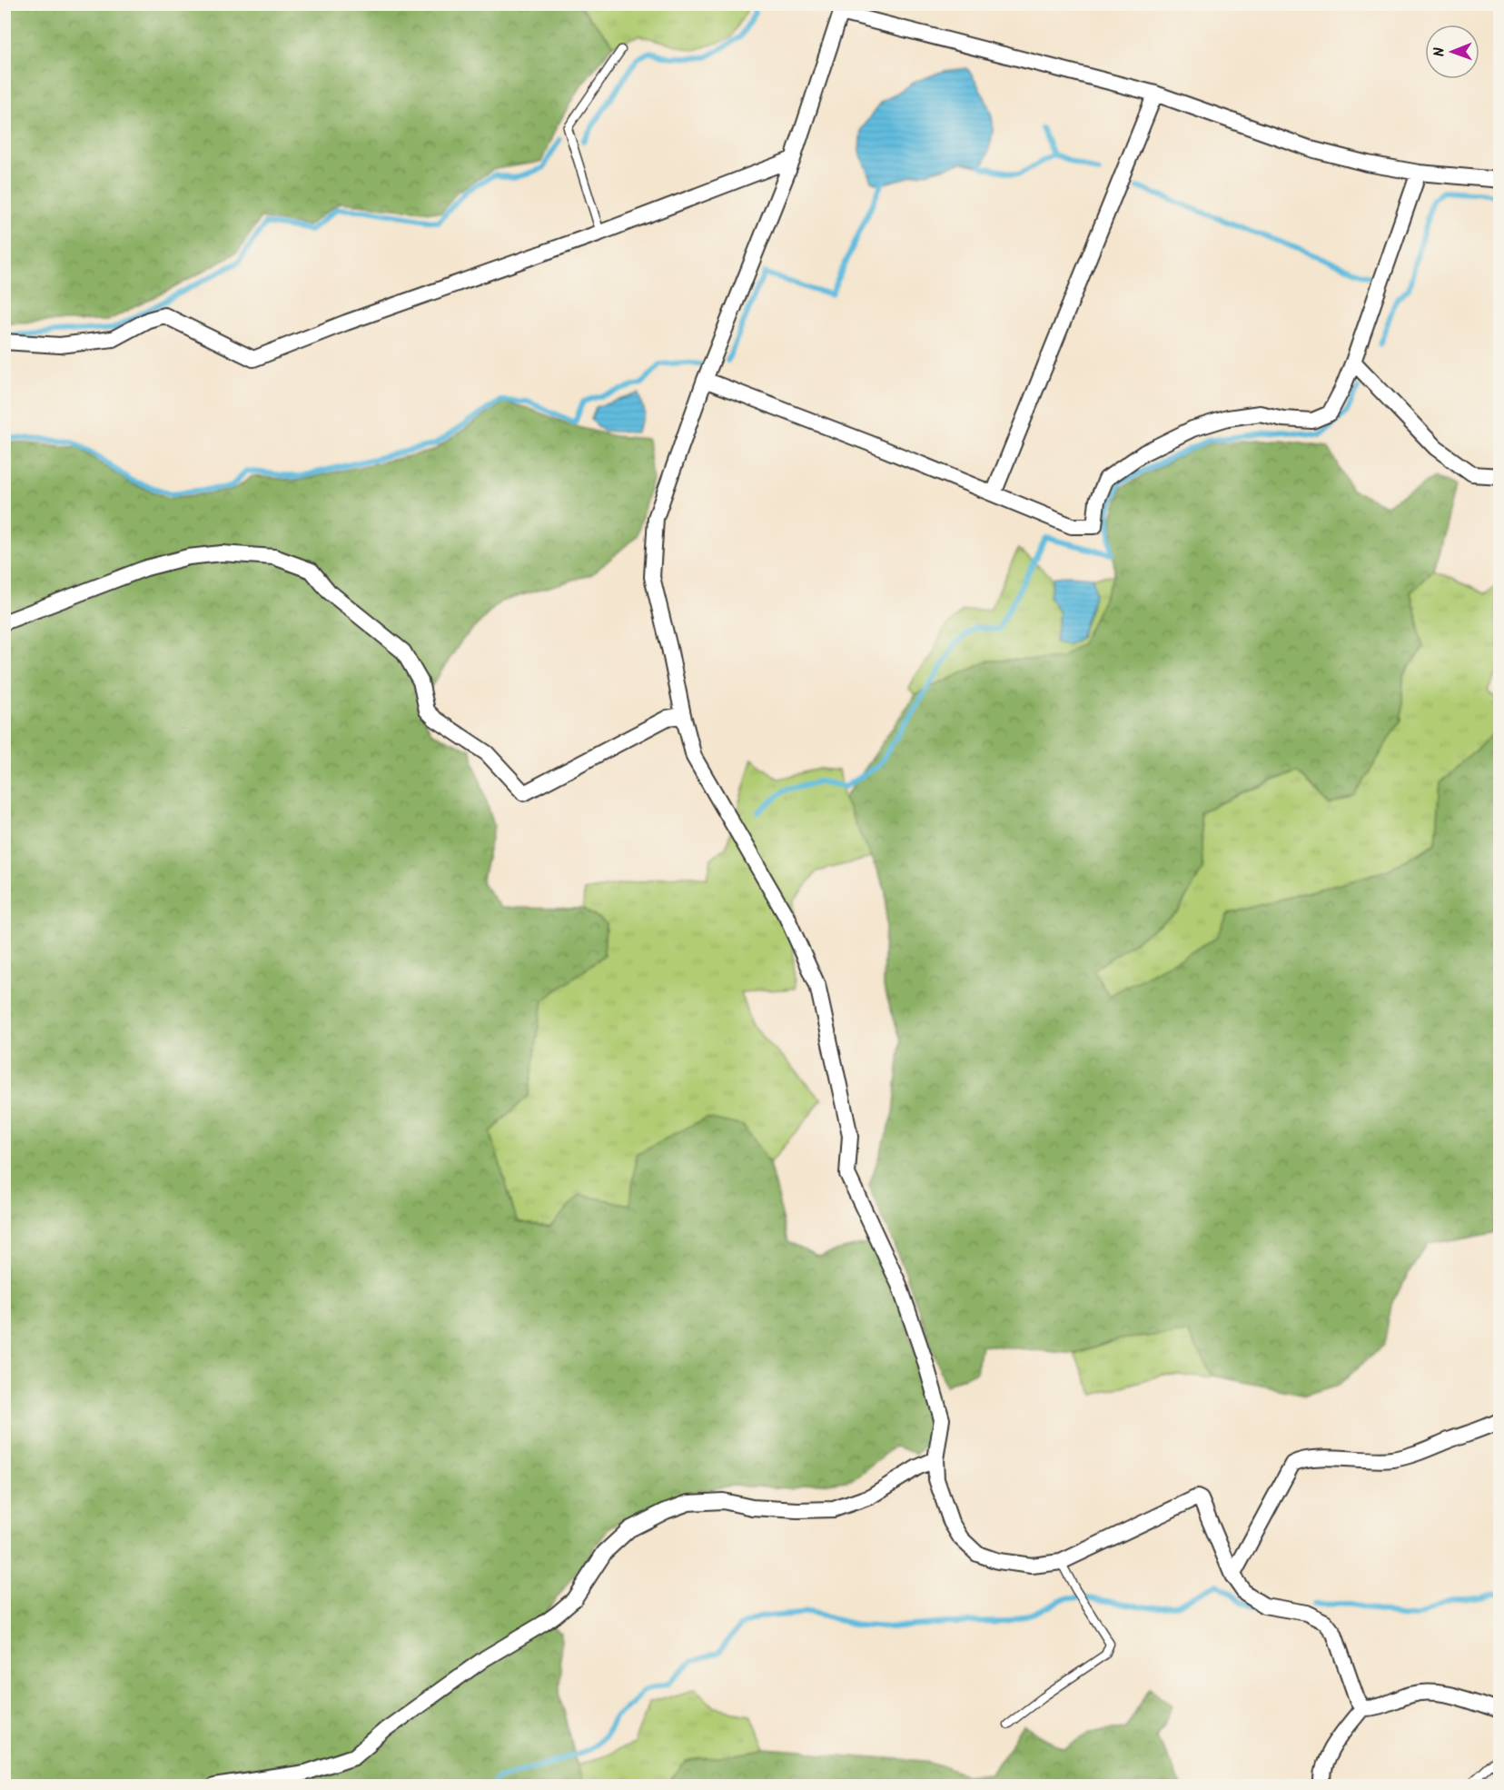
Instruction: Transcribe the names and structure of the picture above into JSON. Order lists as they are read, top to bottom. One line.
{"north":"left"}
